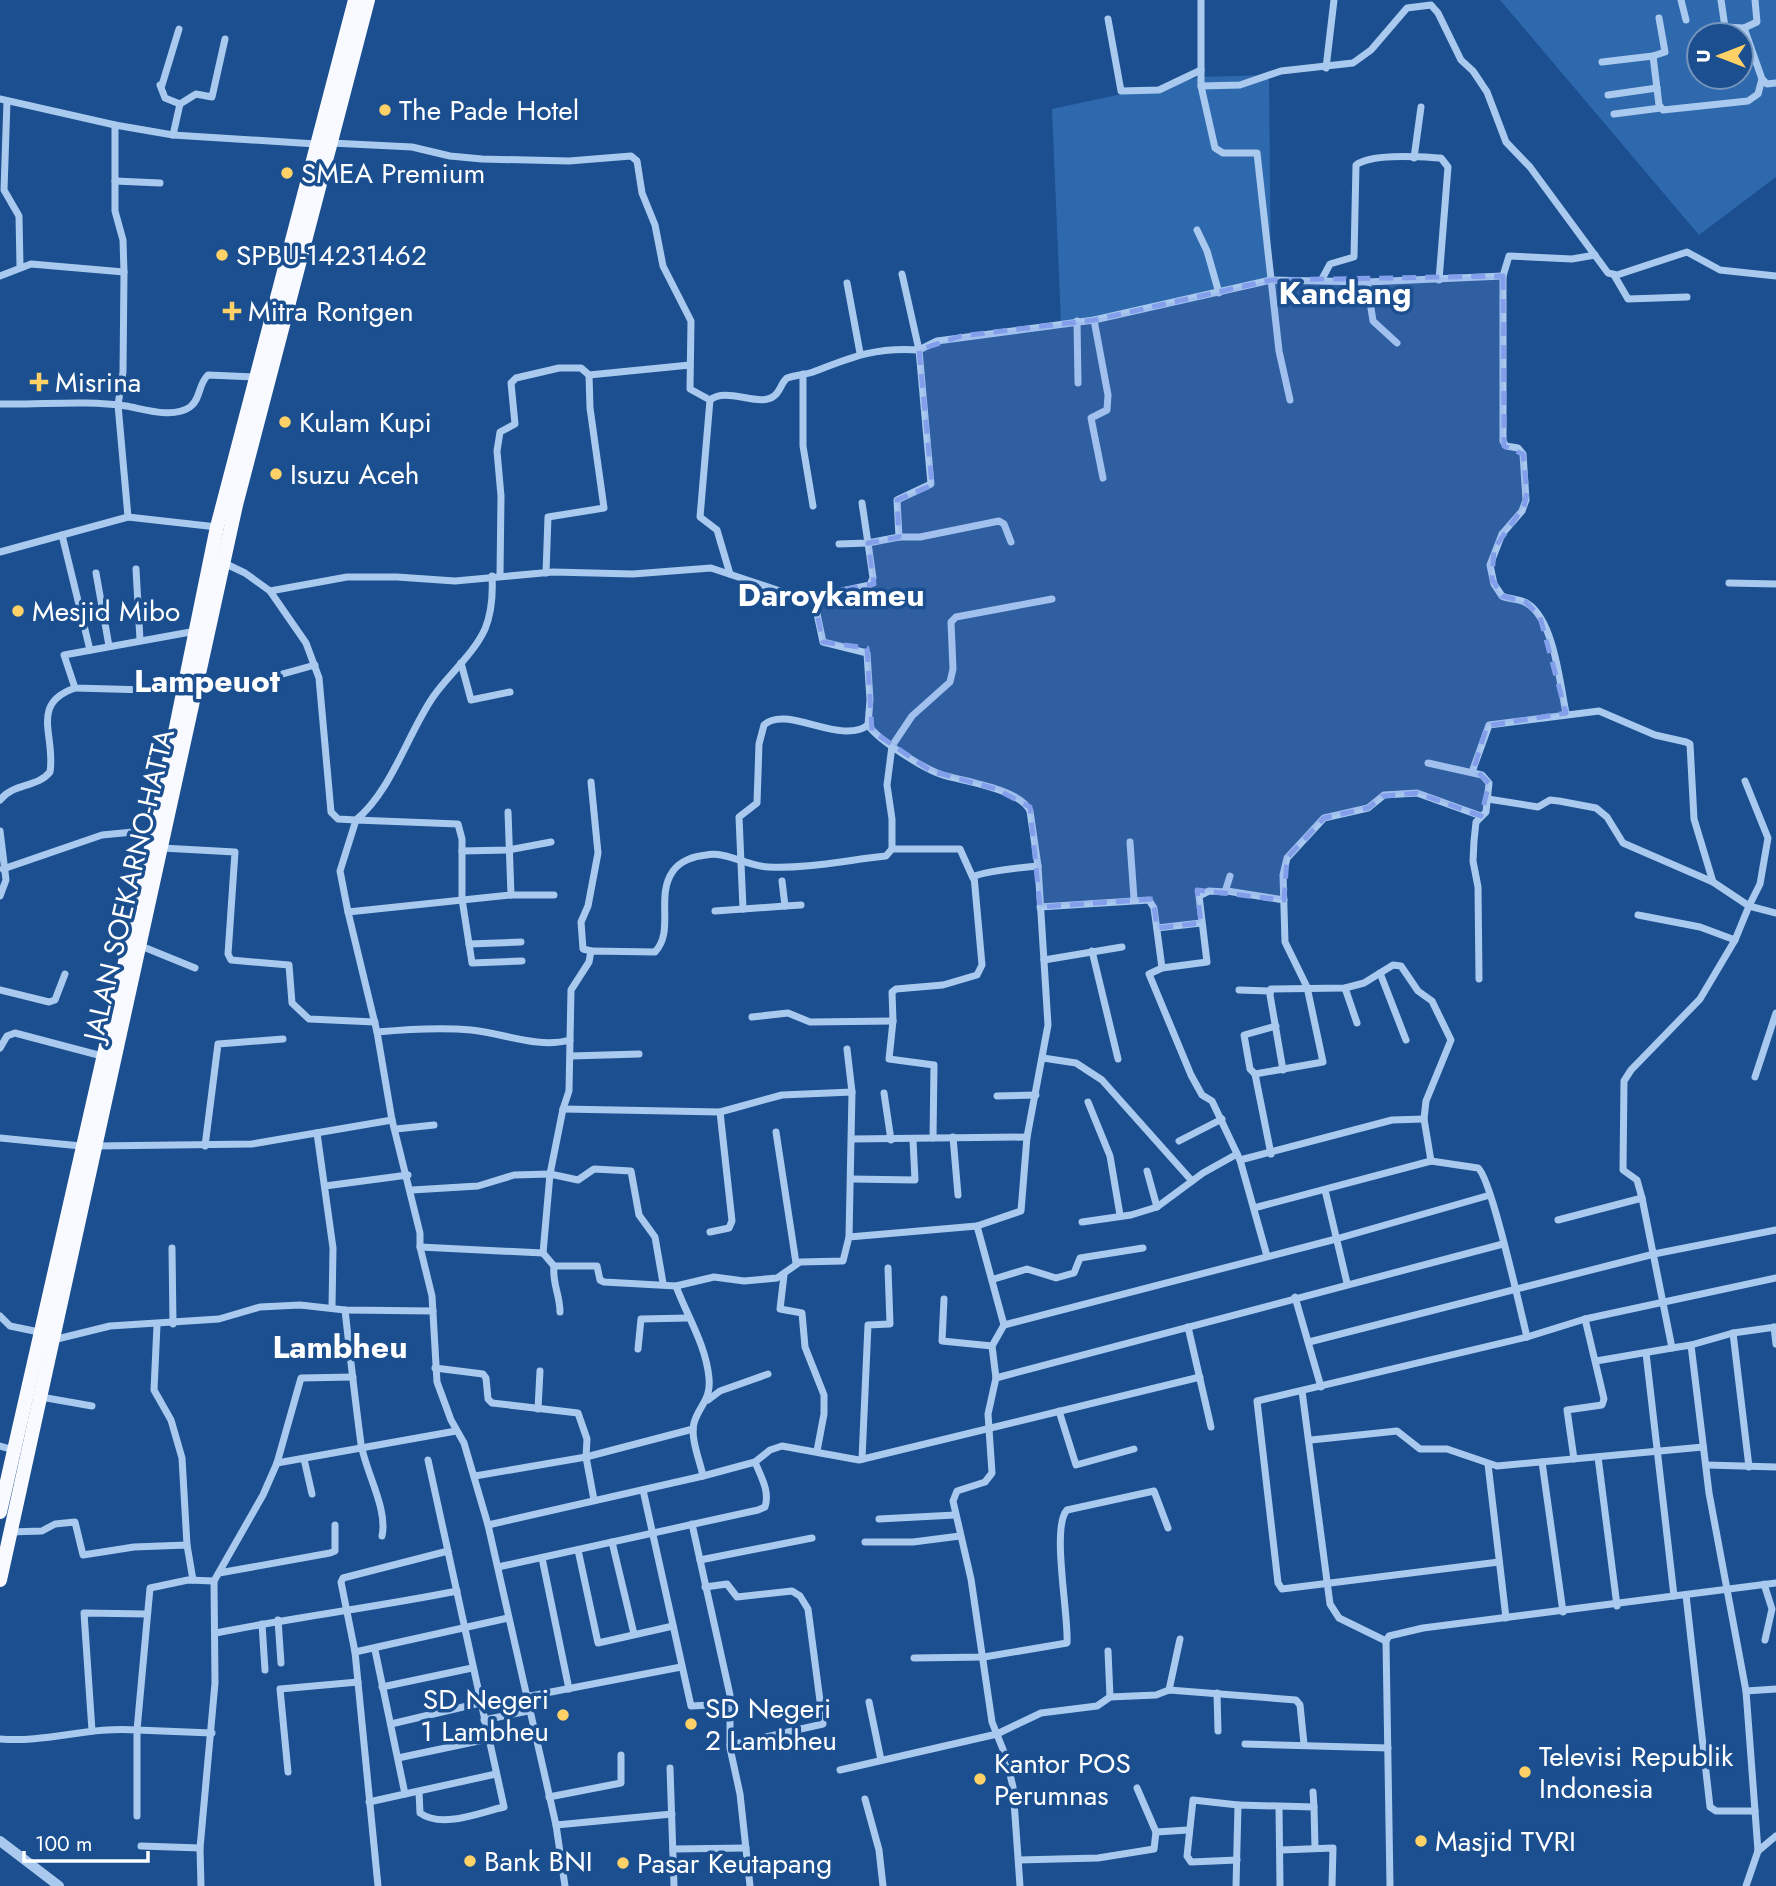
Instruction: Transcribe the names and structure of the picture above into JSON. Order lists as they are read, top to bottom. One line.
{"streets":{"highway":["JALAN SOEKARNO-HATTA"]},"districts":["Kandang","Daroykameu","Lampeuot","Lambheu"],"places":{"other":["The Pade Hotel","SMEA Premium","SPBU-14231462","Kulam Kupi","Isuzu Aceh","Mesjid Mibo","SD Negeri 1 Lambheu","SD Negeri 2 Lambheu","Televisi Republik Indonesia","Kantor POS Perumnas","Masjid TVRI","Bank BNI","Pasar Keutapang"],"health":["Mitra Rontgen","Misrina"]},"scale_bar":"100 m","north":"left"}
